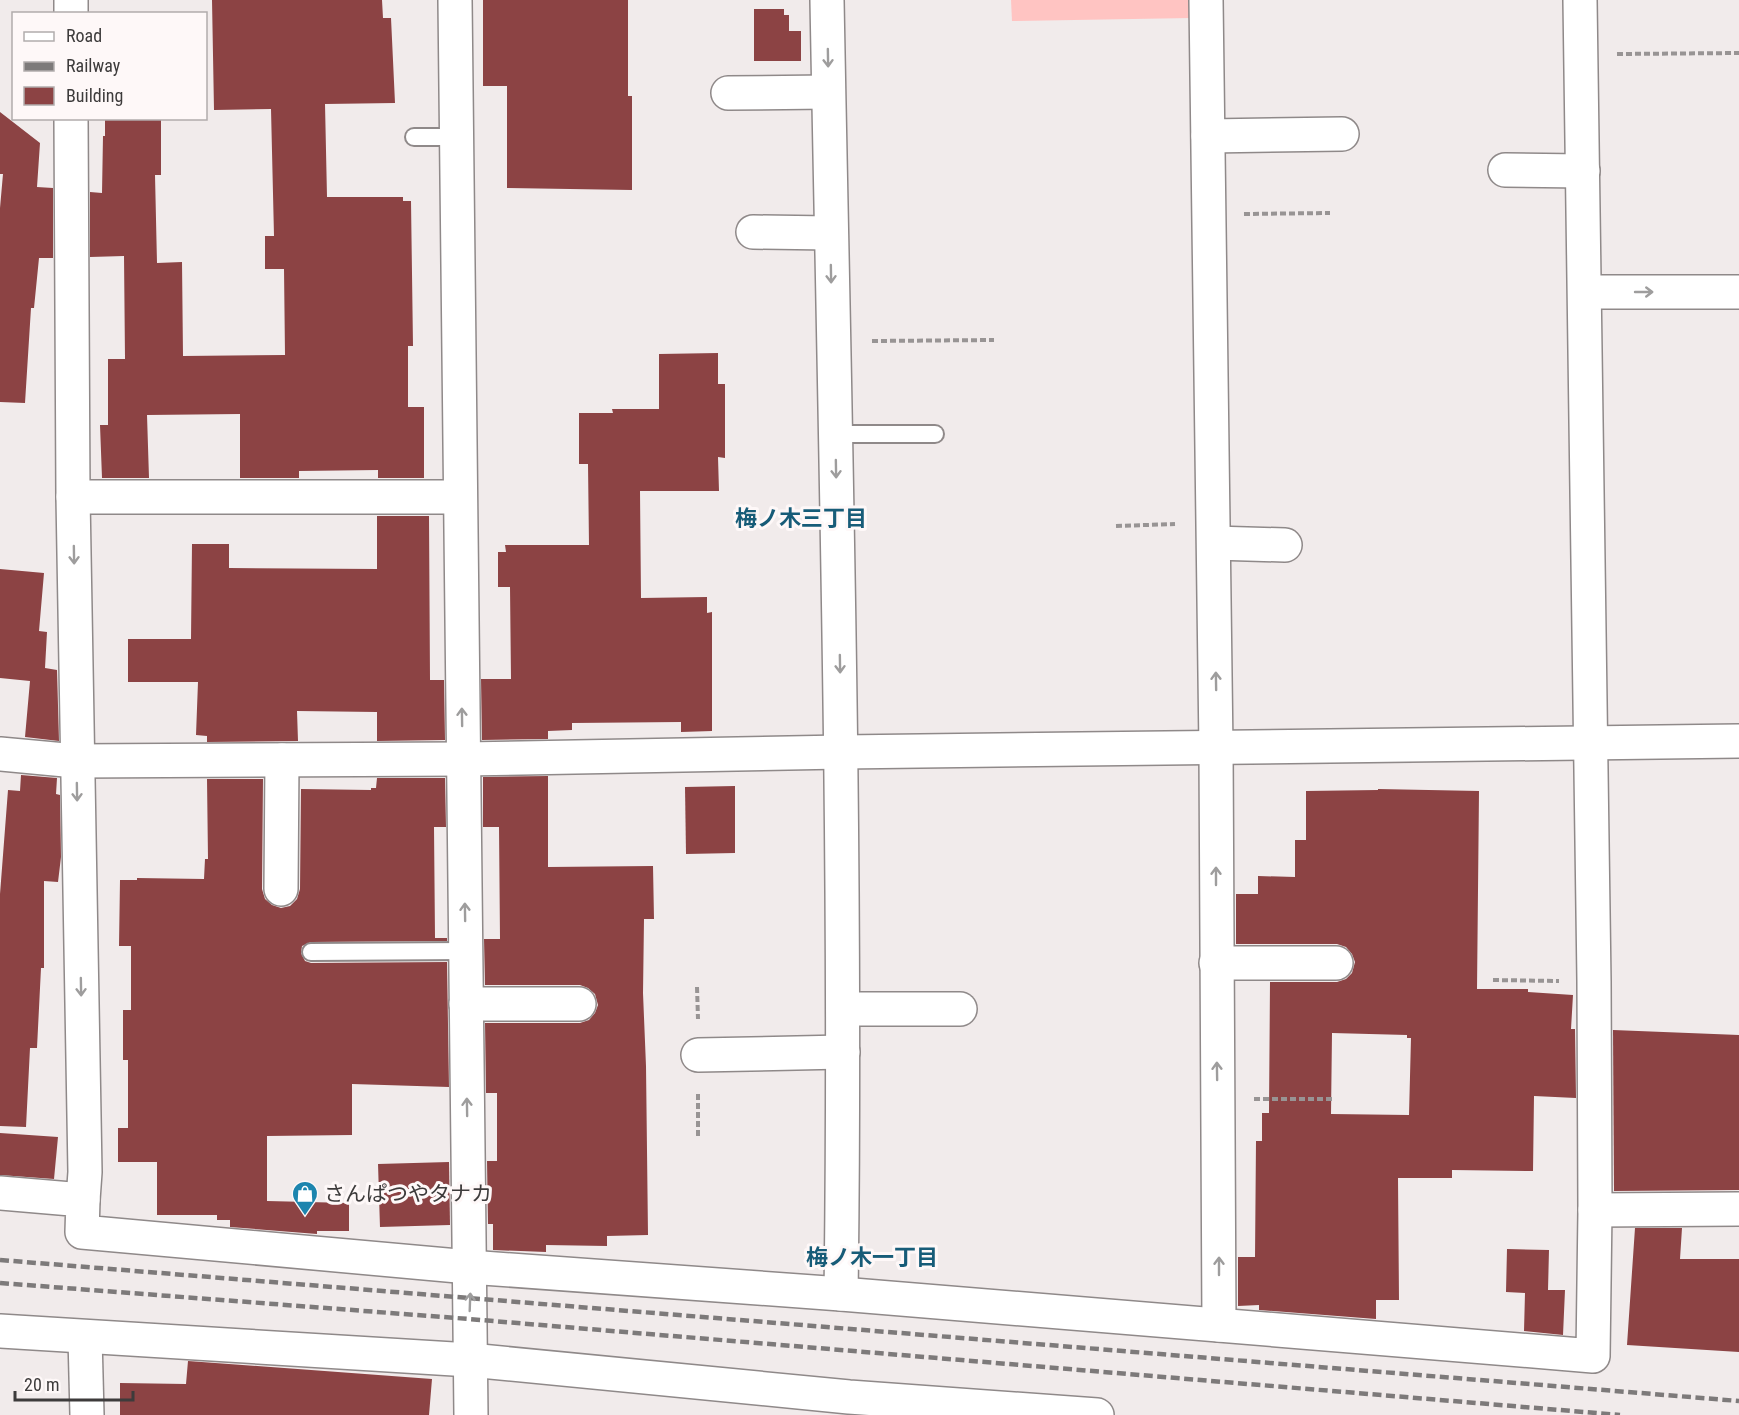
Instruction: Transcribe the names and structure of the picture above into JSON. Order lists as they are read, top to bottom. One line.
{"districts":["梅ノ木三丁目","梅ノ木一丁目"],"places":{"shop":["さんぱつやタナカ"]},"legend":["Road","Railway","Building"],"scale_bar":"20 m"}
